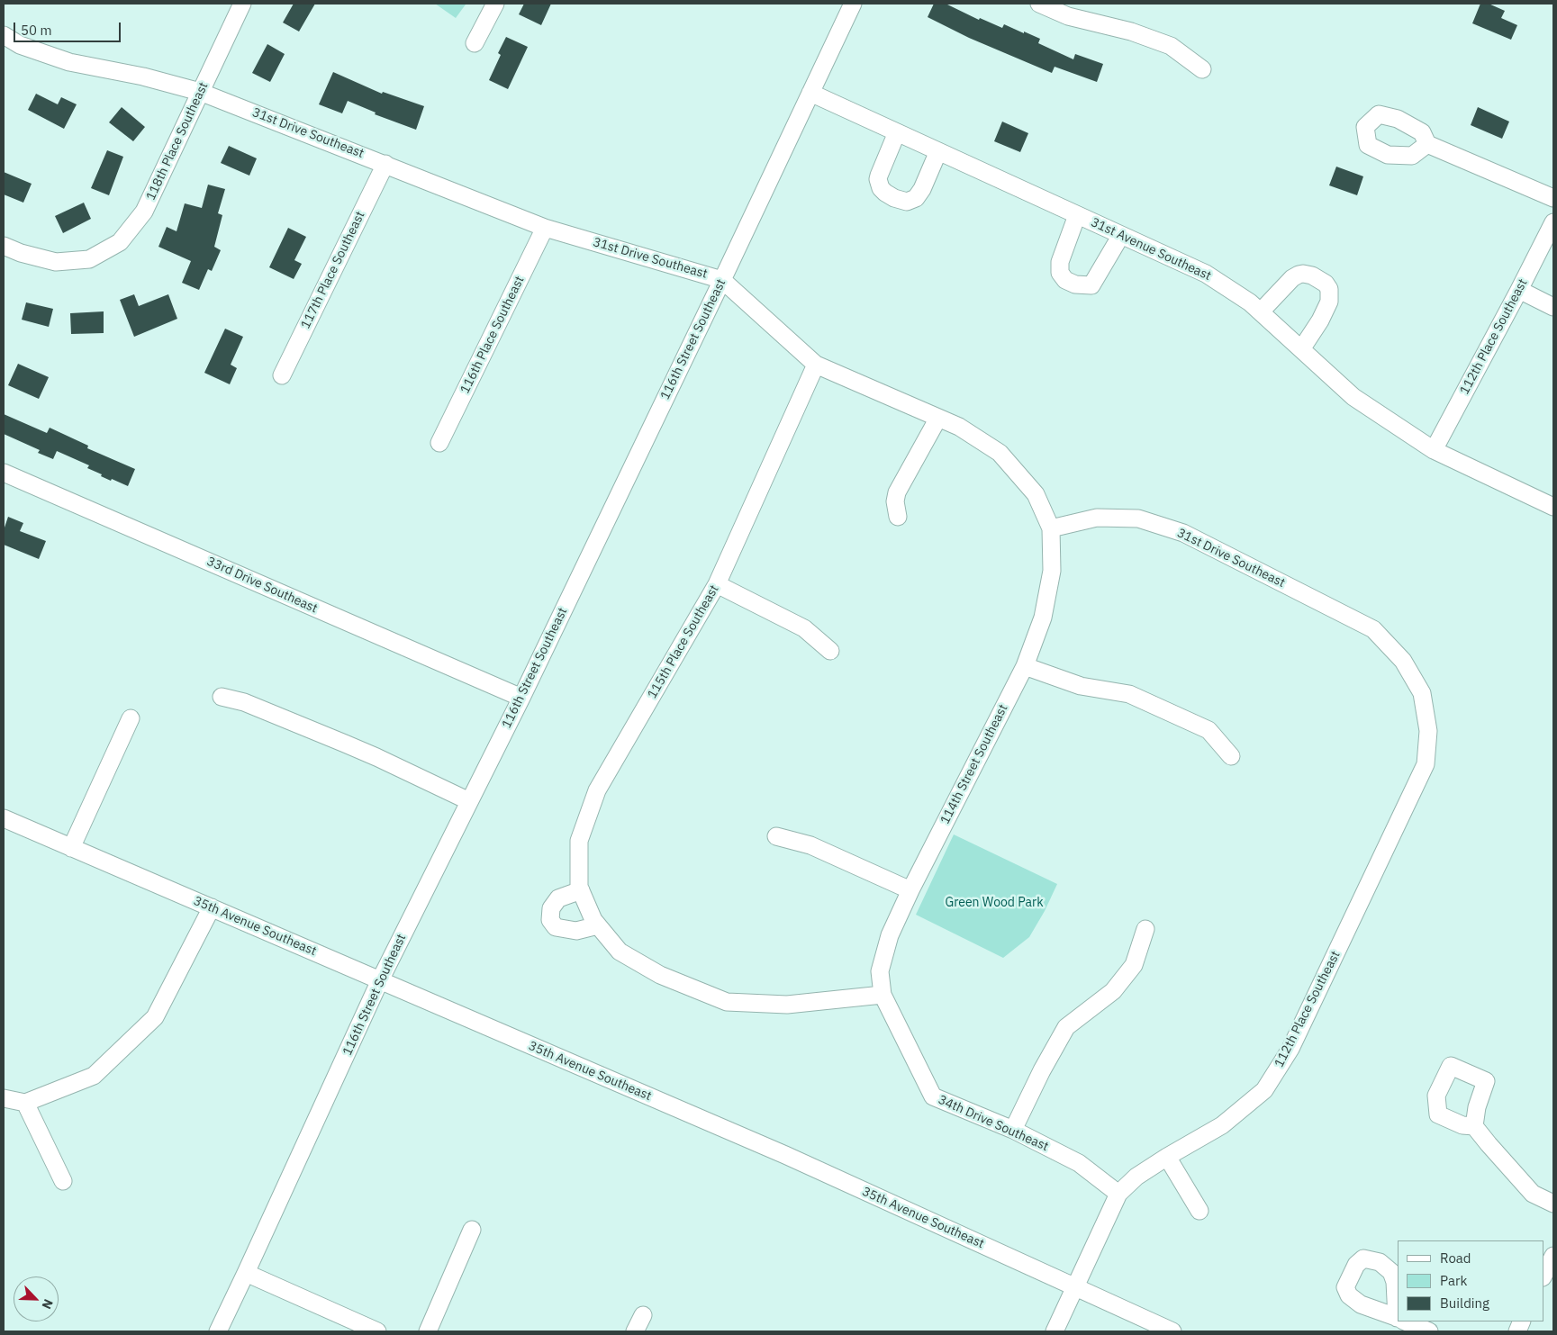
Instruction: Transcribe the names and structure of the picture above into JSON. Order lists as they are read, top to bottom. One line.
{"streets":{"street":["31st Drive Southeast","118th Place Southeast","31st Avenue Southeast","117th Place Southeast","116th Place Southeast","112th Place Southeast","116th Street Southeast","33rd Drive Southeast","115th Place Southeast","114th Street Southeast","35th Avenue Southeast","34th Drive Southeast"]},"crossings":[["31st Drive Southeast","118th Place Southeast"],["31st Drive Southeast","117th Place Southeast"],["31st Drive Southeast","116th Place Southeast"],["31st Drive Southeast","112th Place Southeast"],["31st Drive Southeast","116th Street Southeast"],["31st Drive Southeast","115th Place Southeast"],["31st Drive Southeast","114th Street Southeast"],["31st Avenue Southeast","112th Place Southeast"],["31st Avenue Southeast","116th Street Southeast"],["112th Place Southeast","35th Avenue Southeast"],["112th Place Southeast","34th Drive Southeast"],["116th Street Southeast","33rd Drive Southeast"],["116th Street Southeast","35th Avenue Southeast"],["114th Street Southeast","34th Drive Southeast"]],"parks":["Green Wood Park"],"legend":["Road","Park","Building"],"scale_bar":"50 m","north":"bottom right"}
